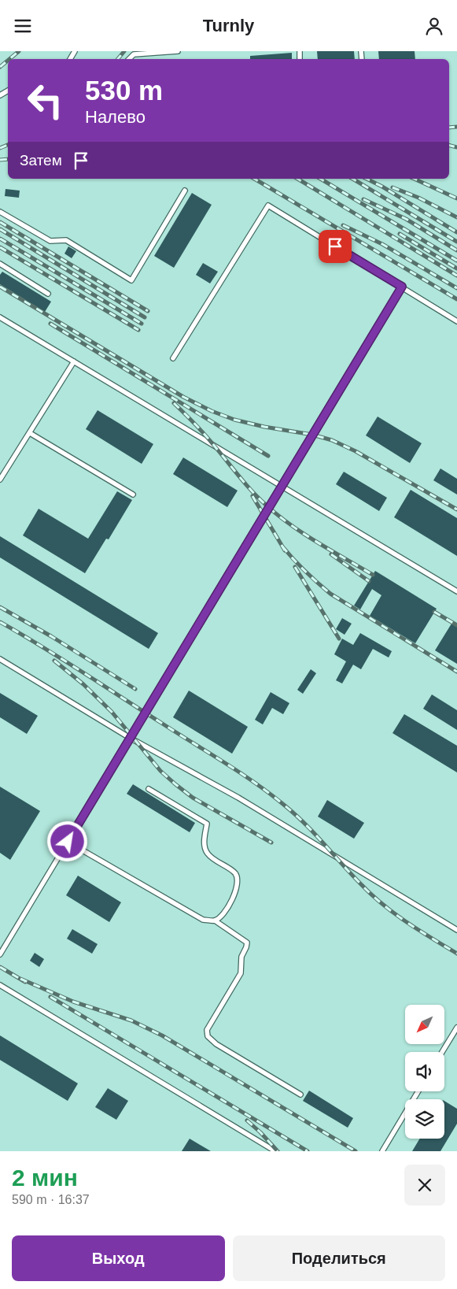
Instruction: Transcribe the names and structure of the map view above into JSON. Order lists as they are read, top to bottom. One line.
{"north":"bottom left","page":{"header":"Turnly","turn":["530 m","Налево"],"then":"Затем","heading":["2 мин","590 m · 16:37"],"buttons":["Выход","Поделиться"]}}
